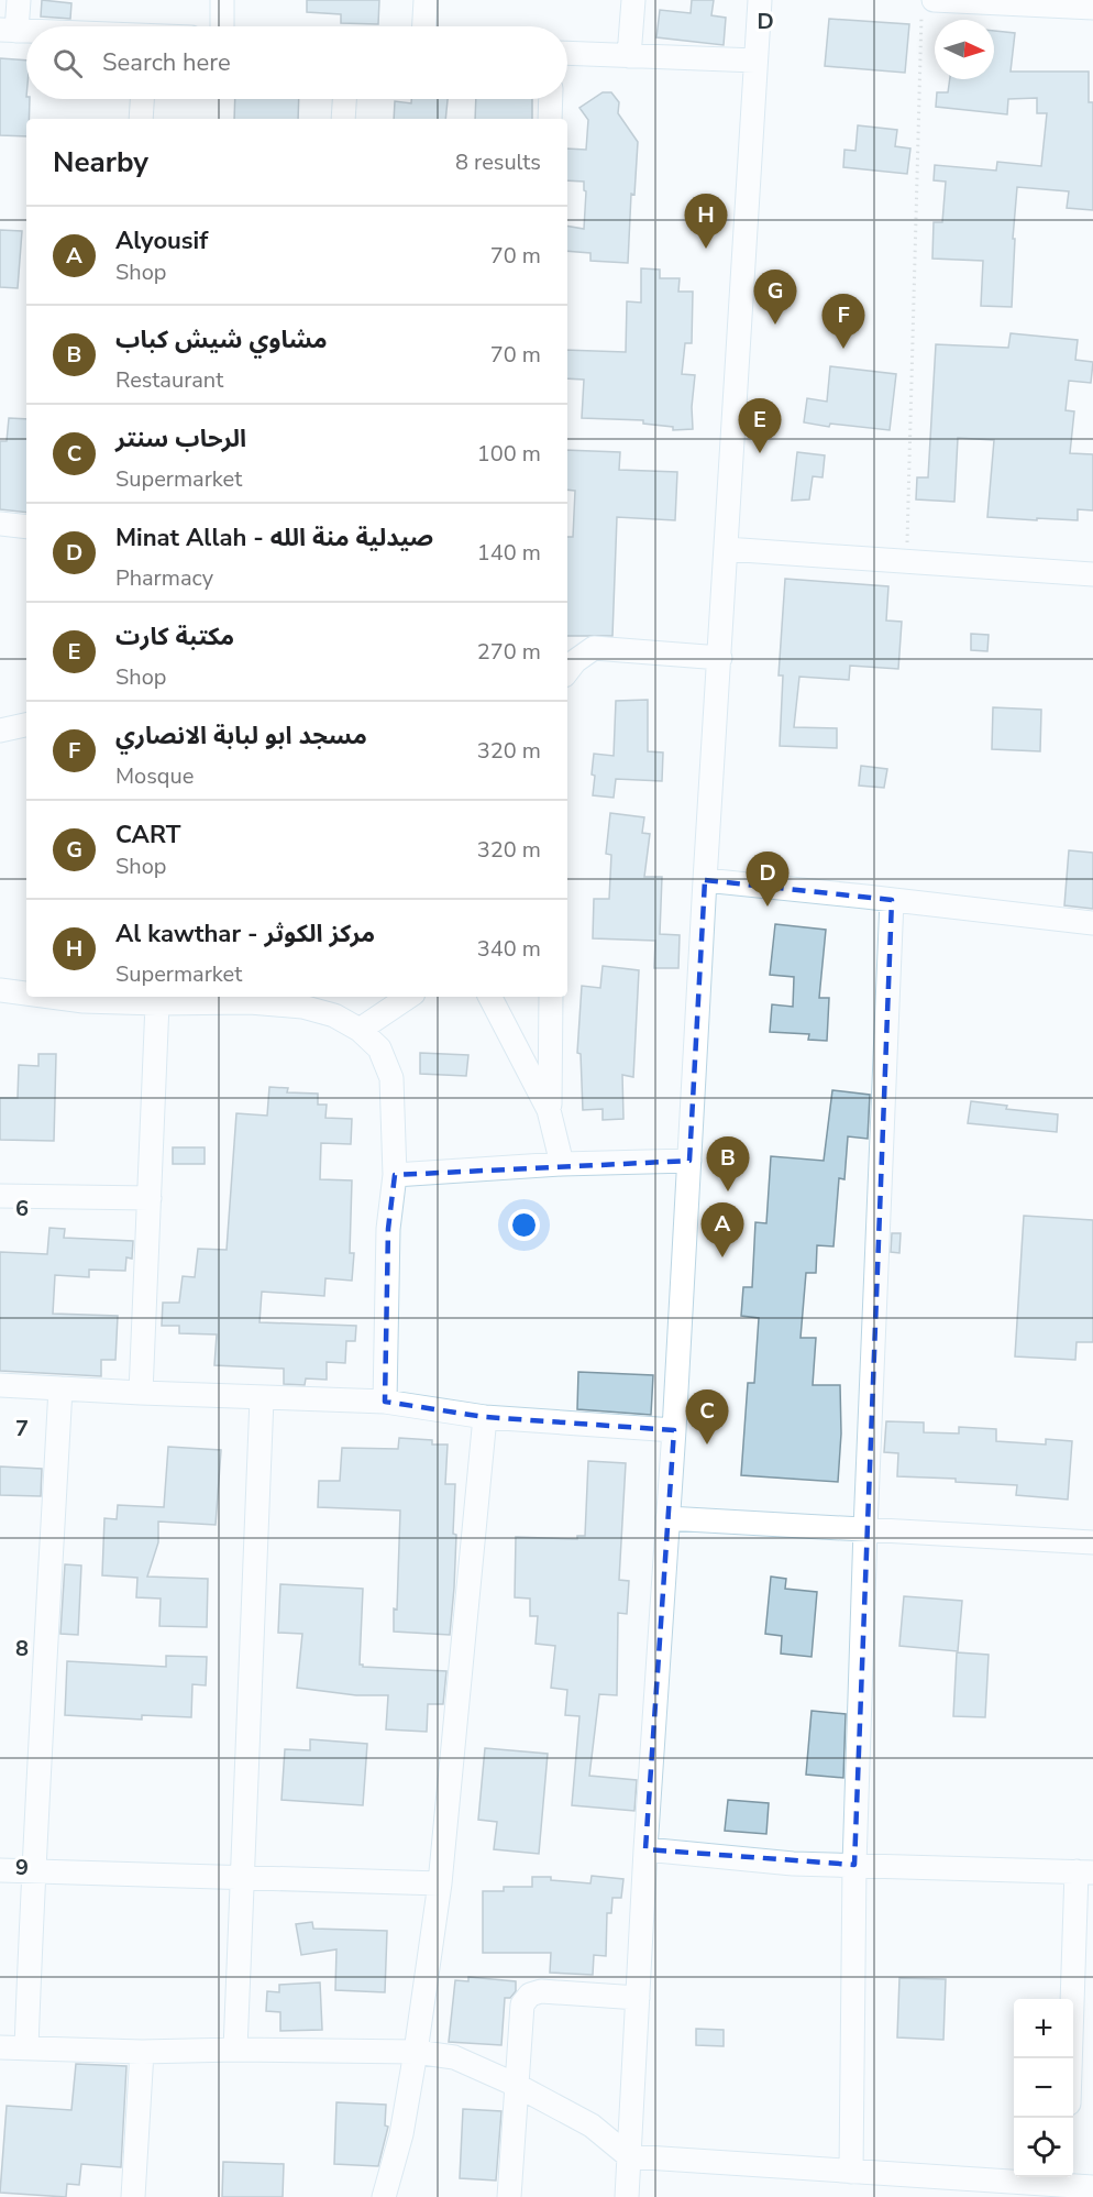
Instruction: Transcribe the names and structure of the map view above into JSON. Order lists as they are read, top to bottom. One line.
{"north":"right","page":{"search":"Search here","heading":["Nearby","8 results"],"pins":["H","G","F","E","D","B","A","C"],"list":[{"mark":"A","name":"Alyousif","note":"Shop","value":"70 m"},{"mark":"B","name":"مشاوي شيش كباب","note":"Restaurant","value":"70 m"},{"mark":"C","name":"الرحاب سنتر","note":"Supermarket","value":"100 m"},{"mark":"D","name":"Minat Allah - صيدلية منة الله","note":"Pharmacy","value":"140 m"},{"mark":"E","name":"مكتبة كارت","note":"Shop","value":"270 m"},{"mark":"F","name":"مسجد ابو لبابة الانصاري","note":"Mosque","value":"320 m"},{"mark":"G","name":"CART","note":"Shop","value":"320 m"},{"mark":"H","name":"Al kawthar - مركز الكوثر","note":"Supermarket","value":"340 m"}],"map_buttons":["+","−"]},"grid":{"columns":["D"],"rows":["6","7","8","9"]}}
